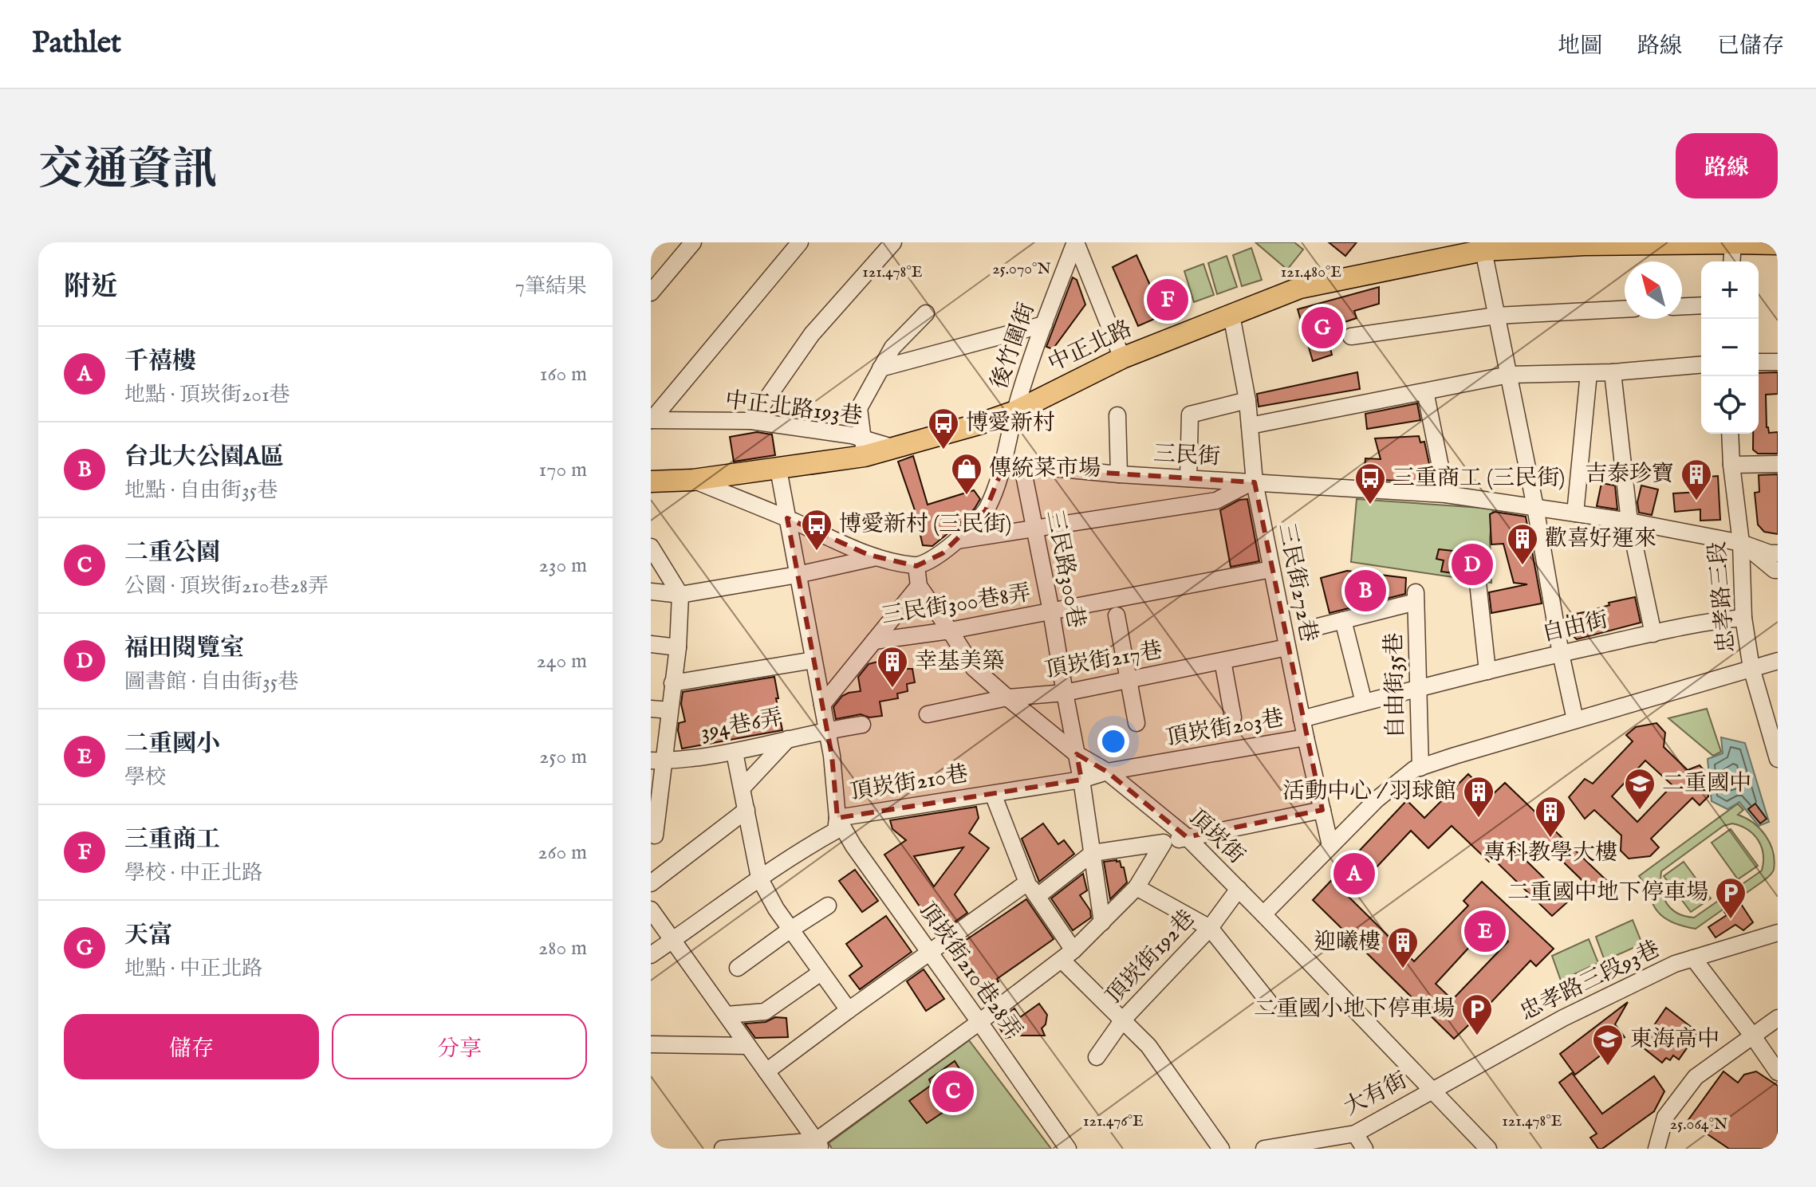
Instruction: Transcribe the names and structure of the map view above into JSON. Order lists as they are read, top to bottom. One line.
{"streets":{"main road":["中正北路"],"street":["後竹圍街","中正北路193巷","三民街","三民路300巷","三民街272巷","忠孝路三段","三民街300巷8弄","自由街","頂崁街217巷","自由街35巷","394巷6弄","頂崁街203巷","頂崁街210巷","頂崁街","頂崁街192巷","頂崁街210巷28弄","忠孝路三段93巷","大有街"]},"crossings":[["後竹圍街","中正北路"],["後竹圍街","三民街"],["中正北路","中正北路193巷"],["中正北路","三民街272巷"],["三民街","三民路300巷"],["三民街","三民街272巷"],["三民街","忠孝路三段"],["三民路300巷","三民街300巷8弄"],["三民路300巷","頂崁街217巷"],["三民路300巷","頂崁街210巷"],["三民路300巷","頂崁街"],["三民街272巷","三民街300巷8弄"],["三民街272巷","頂崁街217巷"],["三民街272巷","頂崁街203巷"],["忠孝路三段","自由街"],["三民街300巷8弄","頂崁街"],["自由街","自由街35巷"],["自由街","頂崁街203巷"],["頂崁街217巷","頂崁街"],["頂崁街203巷","頂崁街210巷"],["頂崁街203巷","頂崁街"],["頂崁街210巷","頂崁街"],["頂崁街210巷","頂崁街210巷28弄"],["頂崁街","頂崁街192巷"],["頂崁街","忠孝路三段93巷"],["頂崁街","大有街"],["忠孝路三段93巷","大有街"]],"places":{"bus stop":["博愛新村","三重商工 (三民街)","博愛新村 (三民街)"],"shop":["傳統菜市場"],"building":["吉泰珍寶","歡喜好運來","幸基美築","活動中心 / 羽球館","專科教學大樓","迎曦樓"],"school or university":["二重國中","東海高中"],"parking":["二重國中地下停車場","二重國小地下停車場"]},"north":"top left","page":{"header":"Pathlet","nav":["地圖","路線","已儲存"],"title":"交通資訊","buttons":["路線",["儲存","分享"]],"heading":["附近","7筆結果"],"map_buttons":["+","−"],"pins":["F","G","D","B","A","E","C"],"list":[{"mark":"A","name":"千禧樓","note":"地點 · 頂崁街201巷","value":"160 m"},{"mark":"B","name":"台北大公園A區","note":"地點 · 自由街35巷","value":"170 m"},{"mark":"C","name":"二重公園","note":"公園 · 頂崁街210巷28弄","value":"230 m"},{"mark":"D","name":"福田閱覽室","note":"圖書館 · 自由街35巷","value":"240 m"},{"mark":"E","name":"二重國小","note":"學校","value":"250 m"},{"mark":"F","name":"三重商工","note":"學校 · 中正北路","value":"260 m"},{"mark":"G","name":"天富","note":"地點 · 中正北路","value":"280 m"}]},"coordinates":["25.070°N","121.478°E","121.480°E","121.476°E","25.064°N"]}
